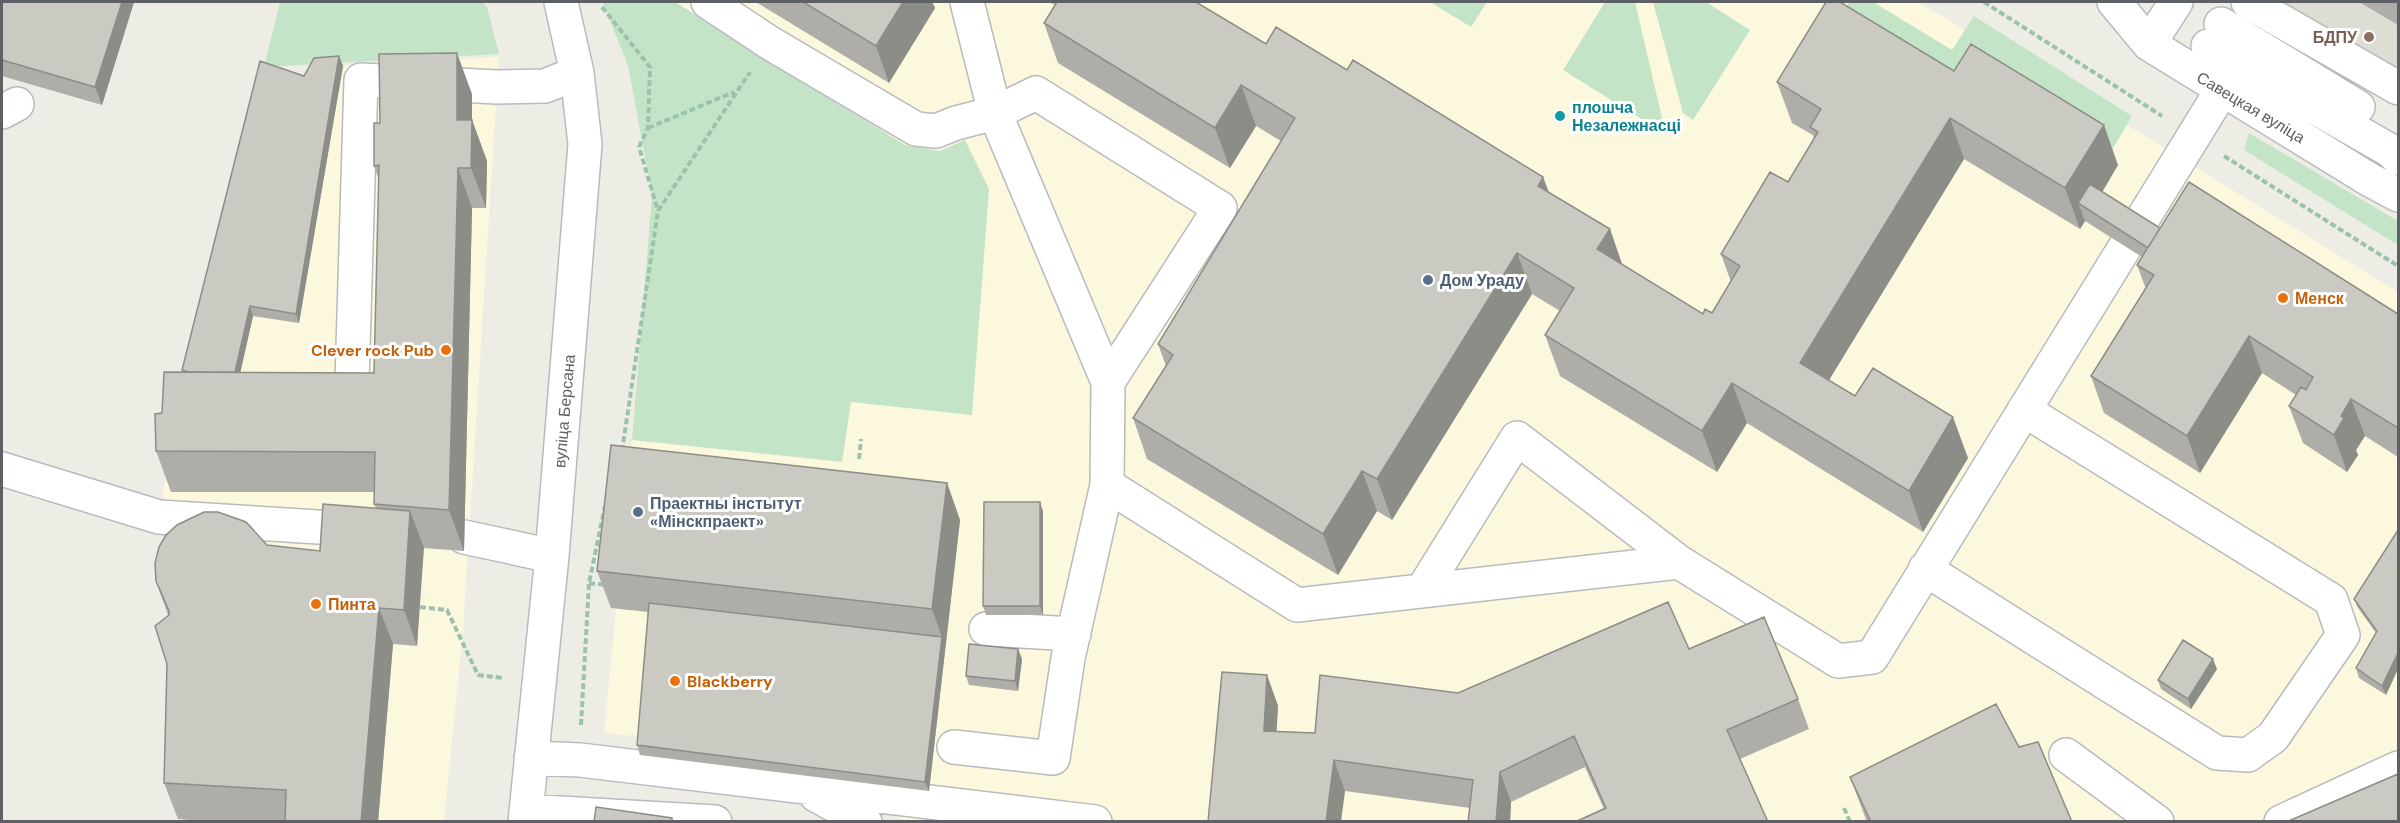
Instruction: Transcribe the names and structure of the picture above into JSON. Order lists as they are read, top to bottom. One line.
{"streets":{"street":["Савецкая вуліца","вуліца Берсана"]},"places":["БДПУ","плошча Незалежнасці","Дом Ураду","Менск","Clever rock Pub","Праектны інстытут «Мінскпраект»","Пинта","Blackberry"]}
